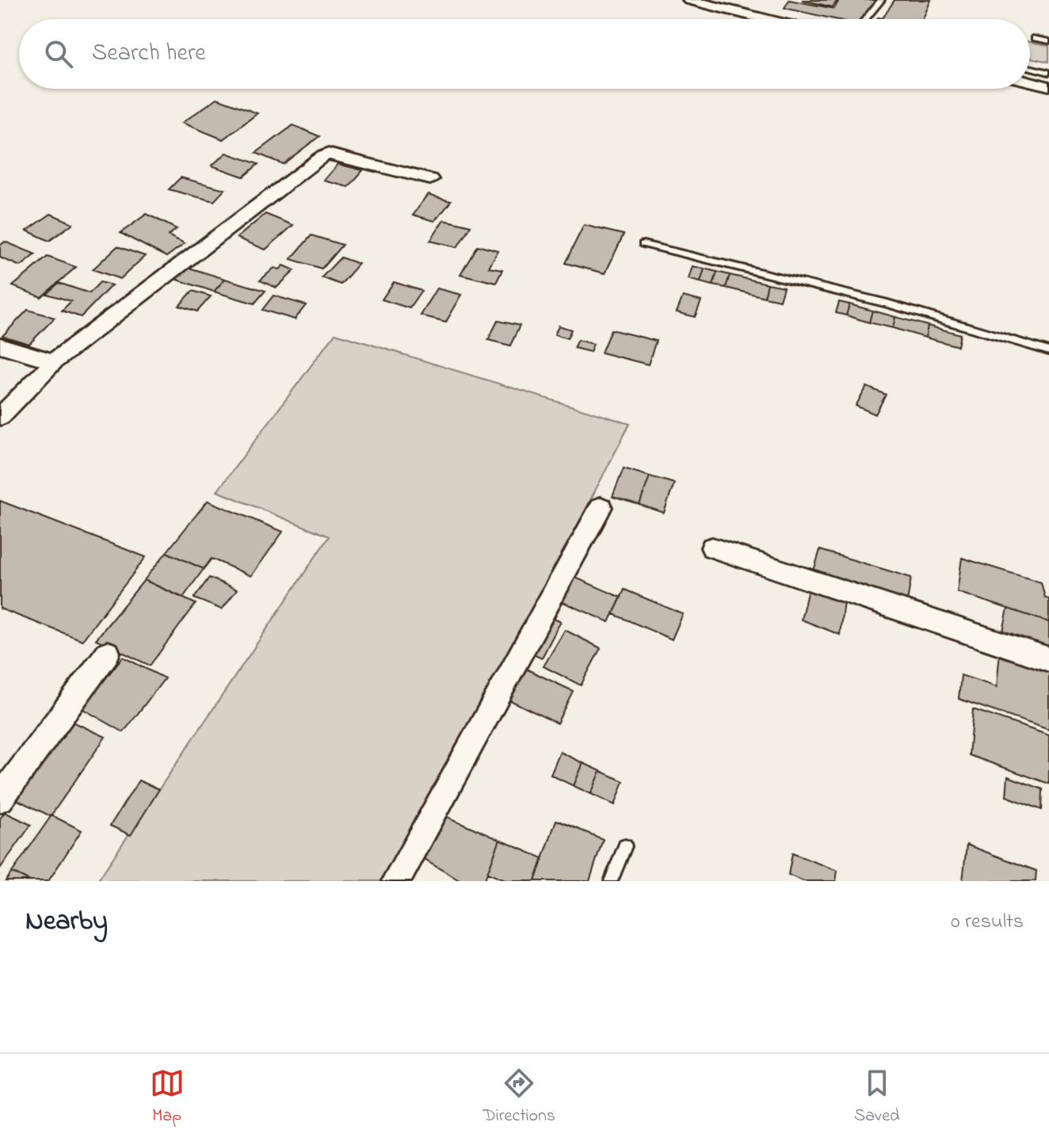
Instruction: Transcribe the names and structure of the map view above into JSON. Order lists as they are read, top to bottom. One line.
{"page":{"search":"Search here","heading":["Nearby","0 results"],"nav":["Map","Directions","Saved"]}}
